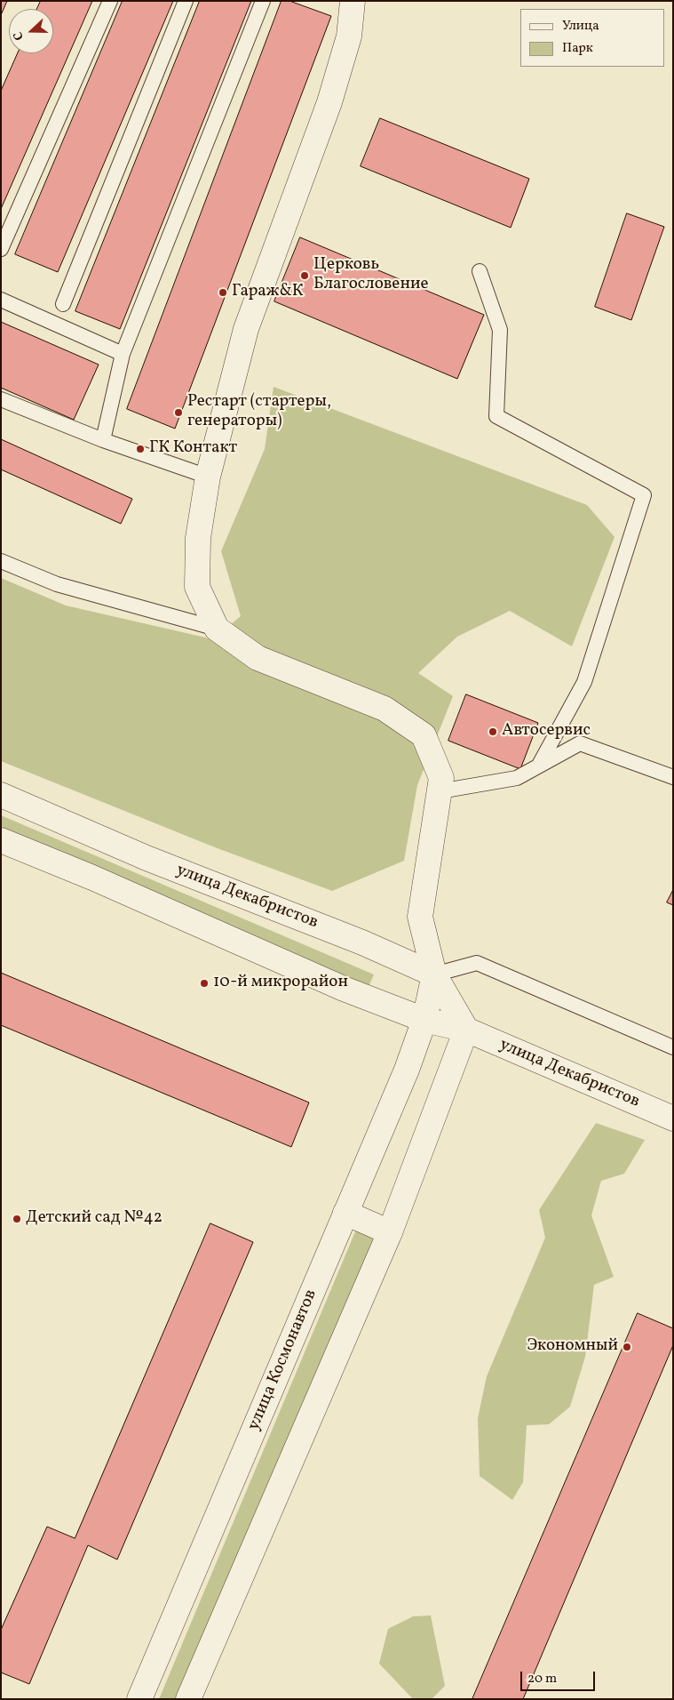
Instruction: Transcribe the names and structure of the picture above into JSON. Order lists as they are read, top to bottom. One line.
{"streets":{"street":["улица Декабристов","улица Космонавтов"]},"crossings":[["улица Декабристов","улица Космонавтов"]],"places":["Церковь Благословение","Гараж&К","Рестарт (стартеры, генераторы)","ГК Контакт","Автосервис","10-й микрорайон","Детский сад №42","Экономный"],"legend":["Улица","Парк"],"scale_bar":"20 m","north":"left"}
